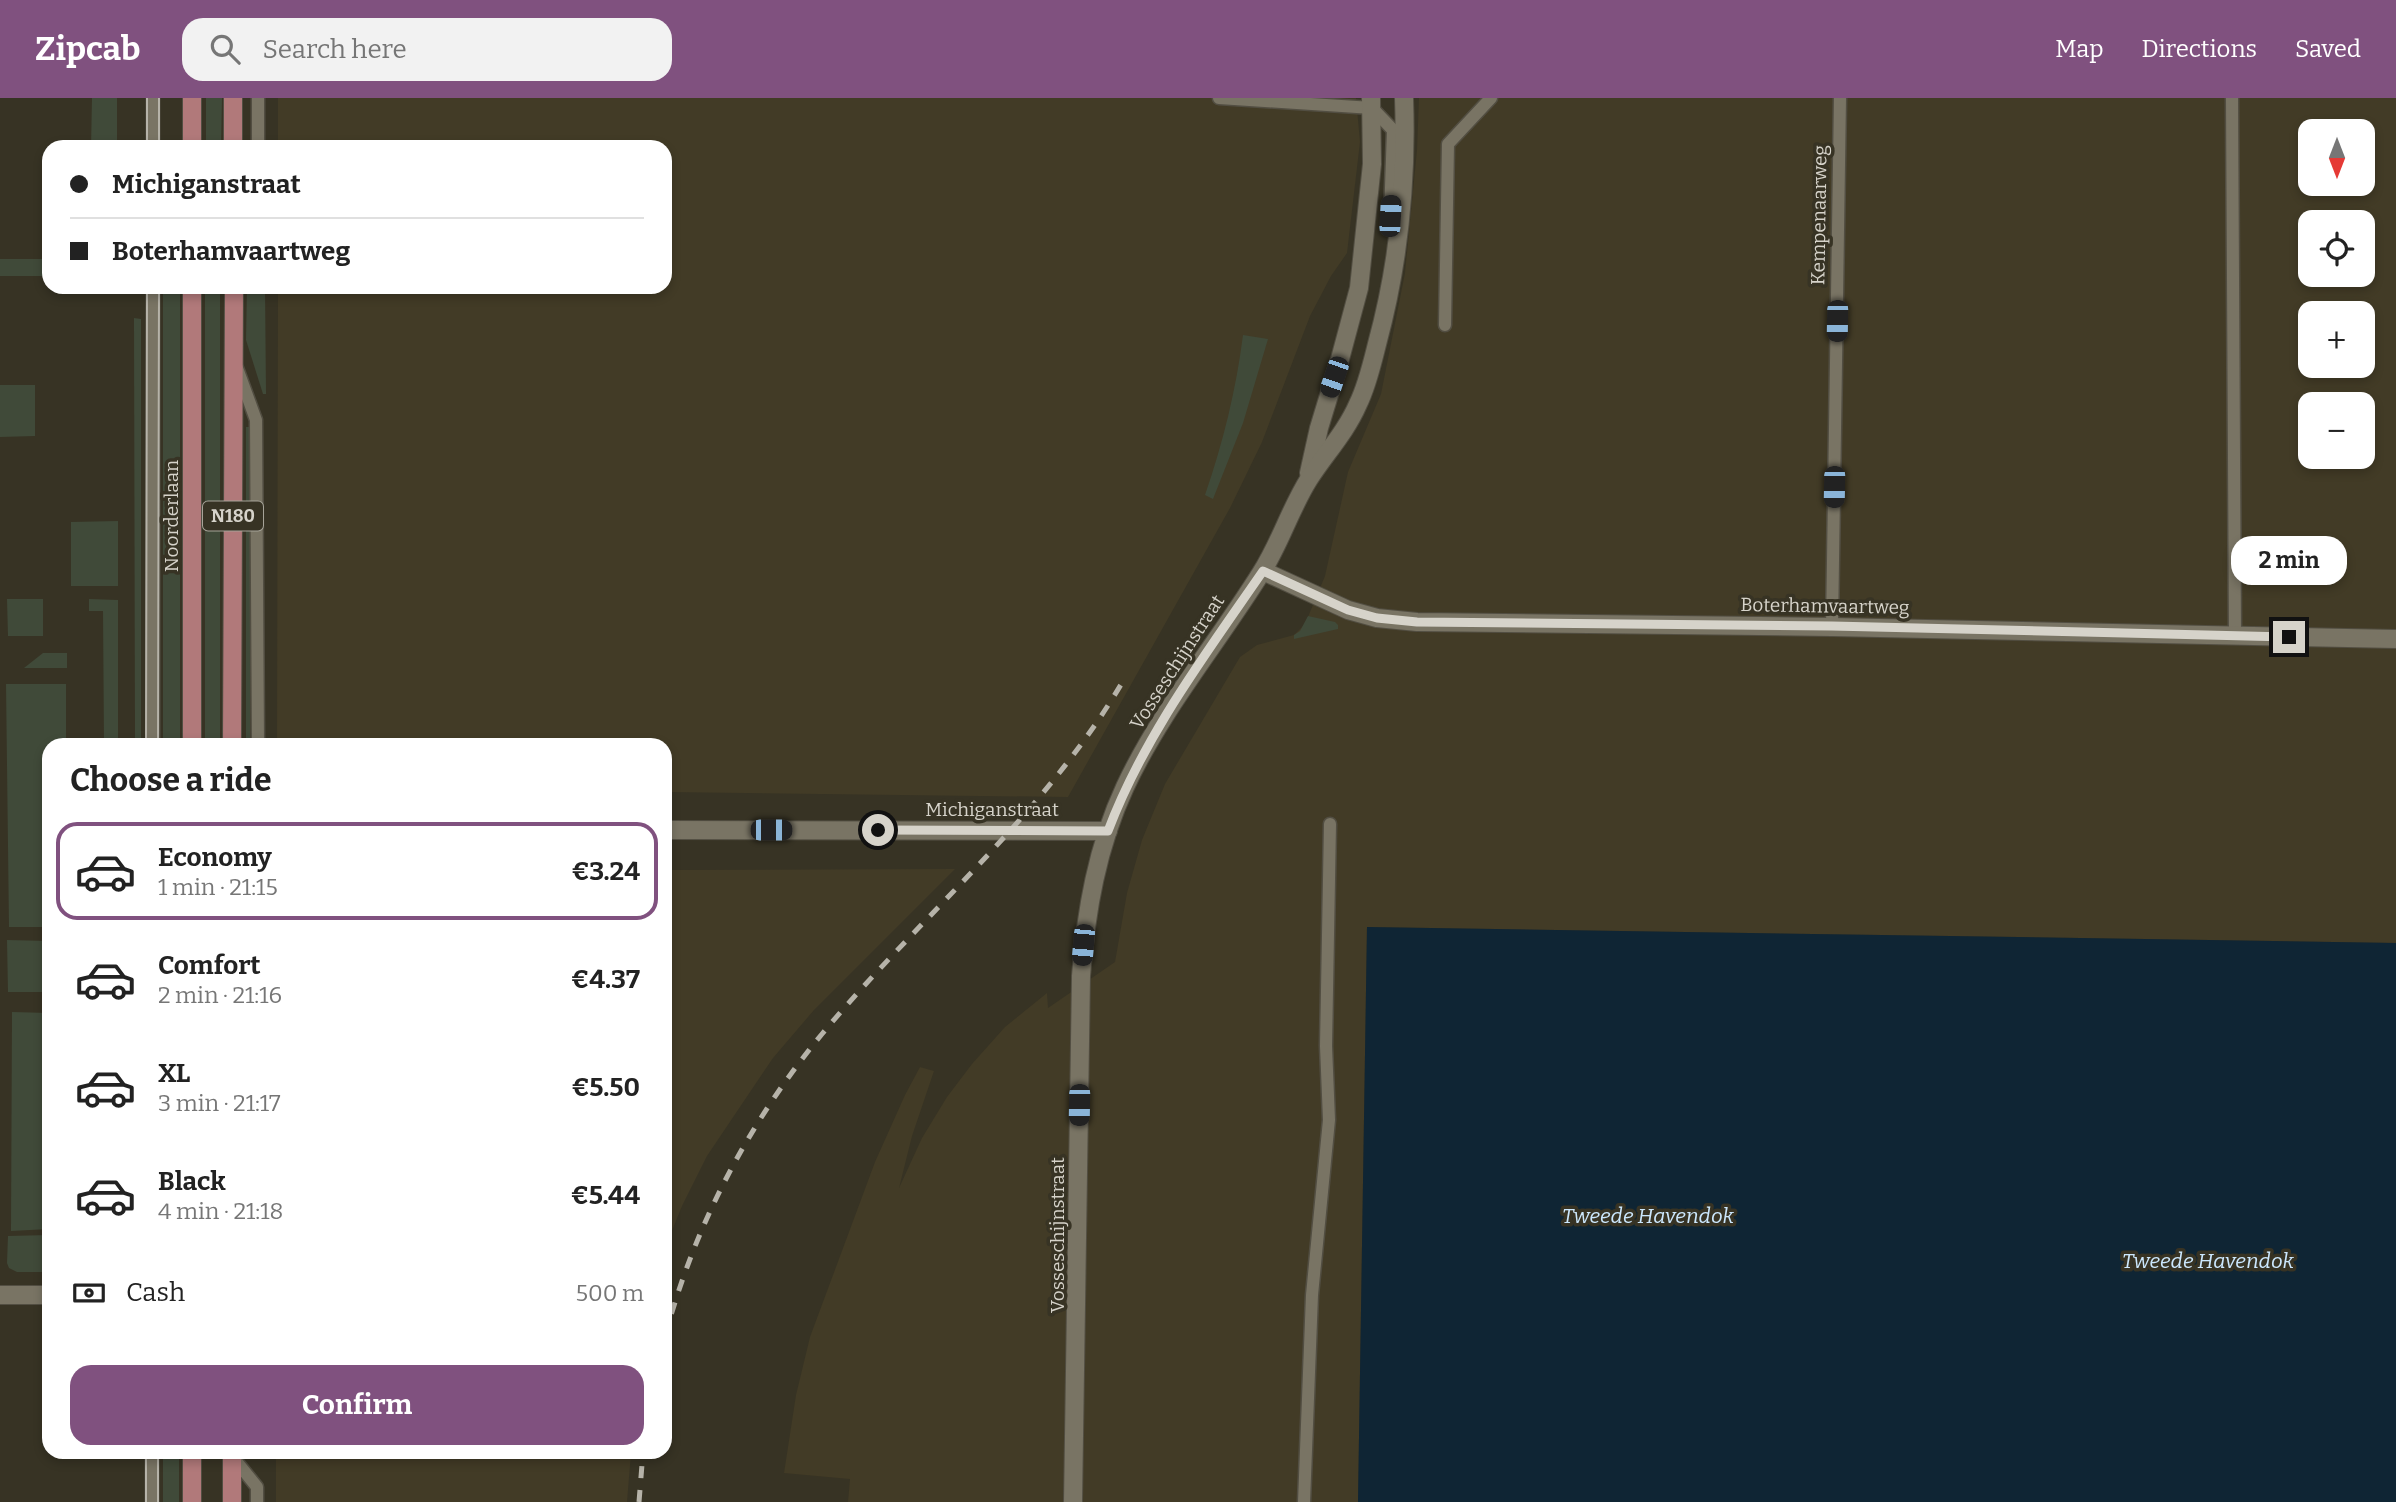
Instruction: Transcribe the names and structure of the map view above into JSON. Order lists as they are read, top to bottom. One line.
{"streets":{"main road":["Noorderlaan","N180"],"street":["Boterhamvaartweg","Vosseschijnstraat","Michiganstraat"],"lane":["Kempenaarweg"]},"crossings":[["Kempenaarweg","Boterhamvaartweg"],["Boterhamvaartweg","Vosseschijnstraat"],["Vosseschijnstraat","Michiganstraat"]],"water":["Tweede Havendok"],"north":"bottom","page":{"header":"Zipcab","search":"Search here","nav":["Map","Directions","Saved"],"map_buttons":["+","−"],"banner":["Michiganstraat","Boterhamvaartweg"],"bubble":"2 min","heading":"Choose a ride","list":[{"name":"Economy","note":"1 min · 21:15","value":"€3.24"},{"name":"Comfort","note":"2 min · 21:16","value":"€4.37"},{"name":"XL","note":"3 min · 21:17","value":"€5.50"},{"name":"Black","note":"4 min · 21:18","value":"€5.44"}],"pay":["Cash","500 m"],"buttons":"Confirm"}}
